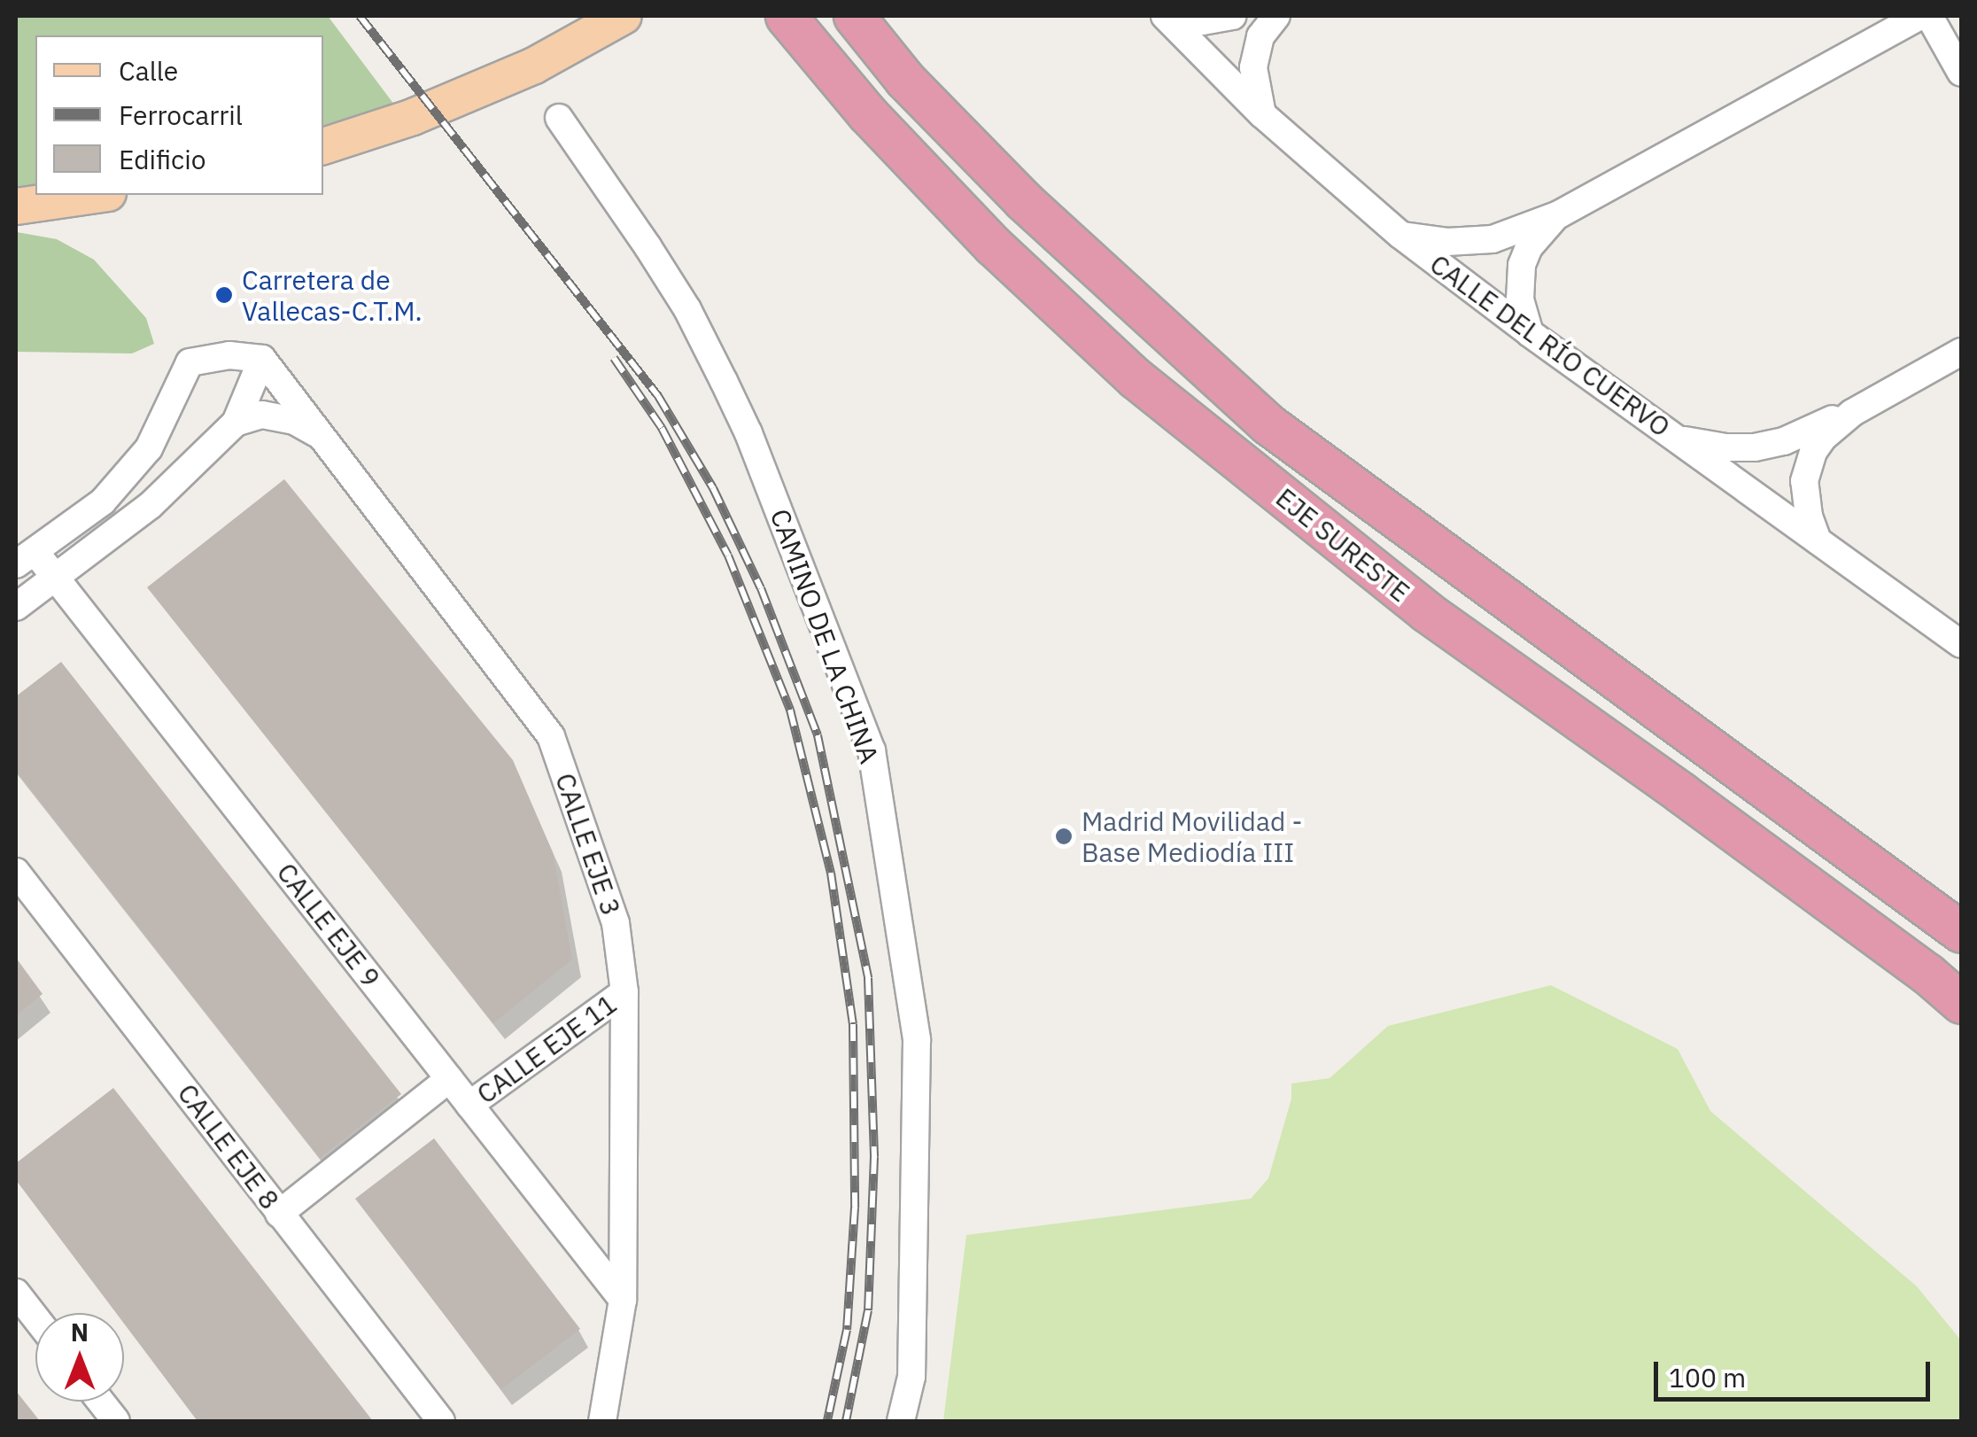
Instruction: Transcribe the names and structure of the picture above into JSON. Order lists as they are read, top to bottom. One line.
{"streets":{"highway":["EJE SURESTE"],"street":["CALLE DEL RÍO CUERVO","CAMINO DE LA CHINA","CALLE EJE 3","CALLE EJE 9","CALLE EJE 11","CALLE EJE 8"]},"crossings":[["CALLE EJE 3","CALLE EJE 9"],["CALLE EJE 3","CALLE EJE 11"],["CALLE EJE 9","CALLE EJE 11"],["CALLE EJE 11","CALLE EJE 8"]],"places":["Carretera de Vallecas-C.T.M.","Madrid Movilidad - Base Mediodía III"],"legend":["Calle","Ferrocarril","Edificio"],"scale_bar":"100 m","north":"top"}
